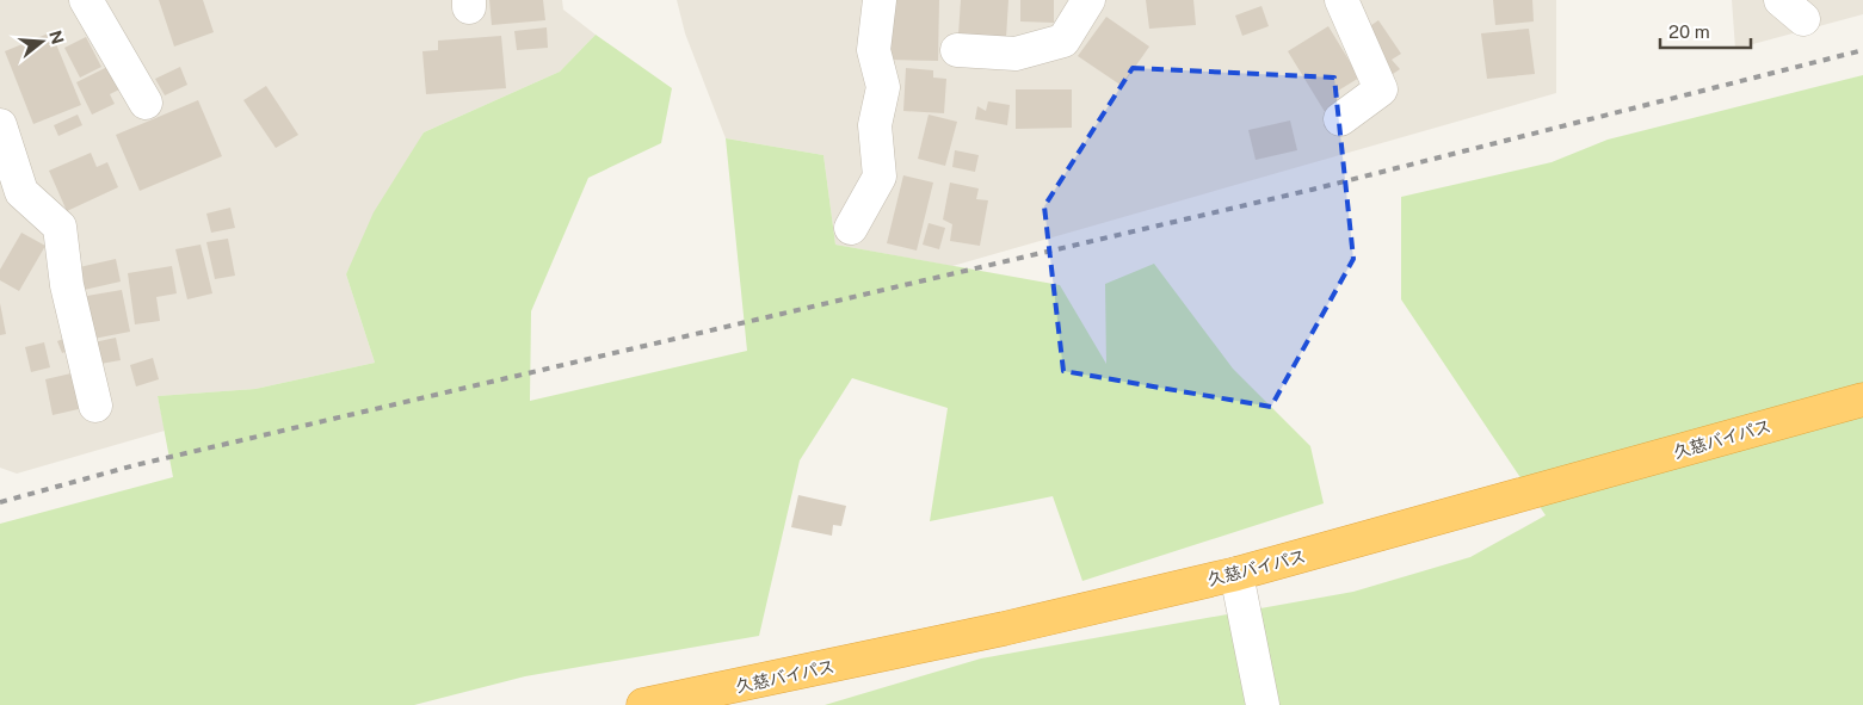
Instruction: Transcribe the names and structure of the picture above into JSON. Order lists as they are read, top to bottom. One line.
{"streets":{"highway":["久慈バイパス"]},"scale_bar":"20 m","north":"right"}
